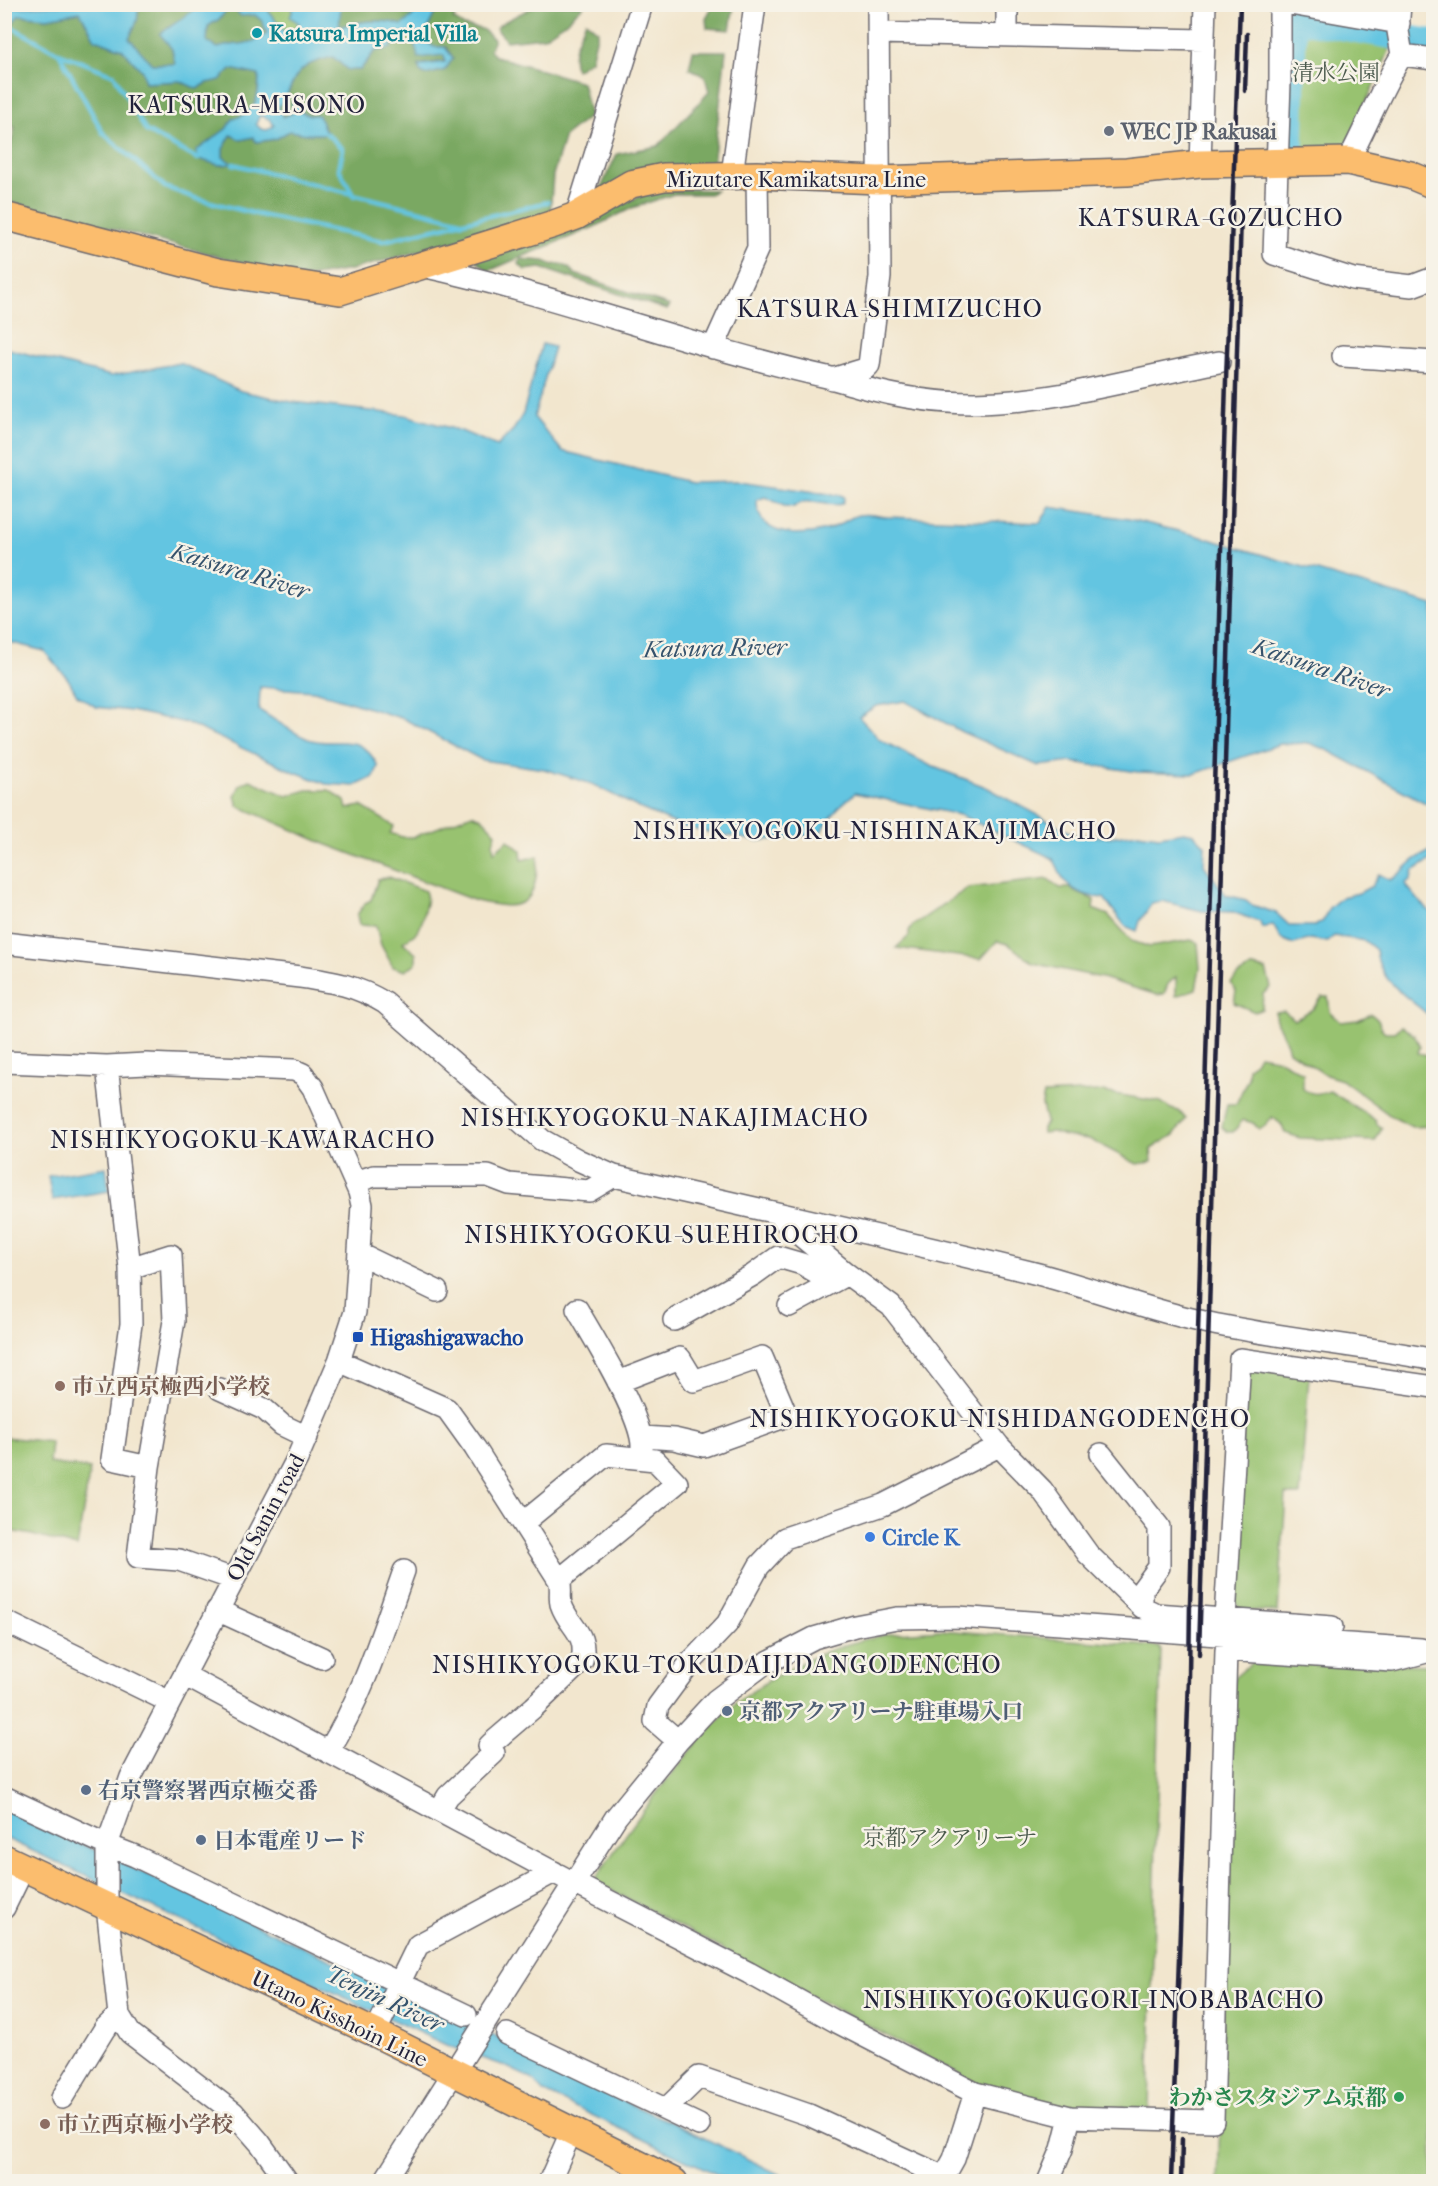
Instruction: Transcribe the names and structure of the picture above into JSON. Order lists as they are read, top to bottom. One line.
{"streets":{"main road":["Mizutare Kamikatsura Line","Utano Kisshoin Line"],"street":["Old Sanin road"]},"crossings":[["Old Sanin road","Utano Kisshoin Line"]],"districts":["KATSURA-MISONO","KATSURA-GOZUCHO","KATSURA-SHIMIZUCHO","NISHIKYOGOKU-NISHINAKAJIMACHO","NISHIKYOGOKU-NAKAJIMACHO","NISHIKYOGOKU-KAWARACHO","NISHIKYOGOKU-SUEHIROCHO","NISHIKYOGOKU-NISHIDANGODENCHO","NISHIKYOGOKU-TOKUDAIJIDANGODENCHO","NISHIKYOGOKUGORI-INOBABACHO"],"water":["Katsura River","Tenjin River"],"parks":["清水公園","京都アクアリーナ"],"places":{"other":["Katsura Imperial Villa","WEC JP Rakusai","市立西京極西小学校","Circle K","京都アクアリーナ駐車場入口","右京警察署西京極交番","日本電産リード","わかさスタジアム京都","市立西京極小学校"],"transit":["Higashigawacho"]}}
